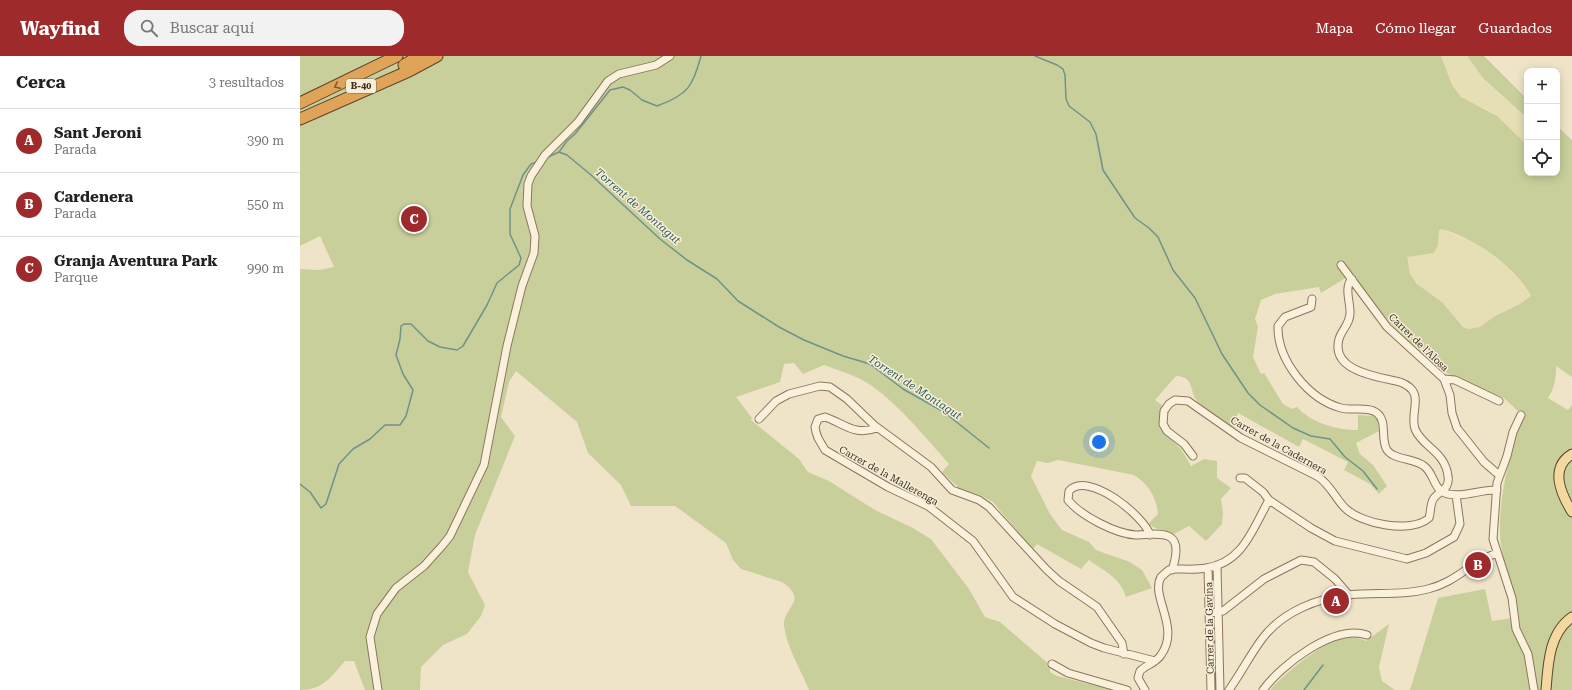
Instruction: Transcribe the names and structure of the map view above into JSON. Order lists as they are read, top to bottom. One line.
{"streets":{"highway":["B-40"],"street":["Carrer de l'Alosa","Carrer de la Cadernera","Carrer de la Mallerenga","Carrer de la Gavina"]},"crossings":[["Carrer de l'Alosa","Carrer de la Cadernera"]],"water":["Torrent de Montagut"],"page":{"header":"Wayfind","search":"Buscar aquí","nav":["Mapa","Cómo llegar","Guardados"],"heading":["Cerca","3 resultados"],"map_buttons":["+","−"],"list":[{"mark":"A","name":"Sant Jeroni","note":"Parada","value":"390 m"},{"mark":"B","name":"Cardenera","note":"Parada","value":"550 m"},{"mark":"C","name":"Granja Aventura Park","note":"Parque","value":"990 m"}],"pins":["C","B","A"]}}
